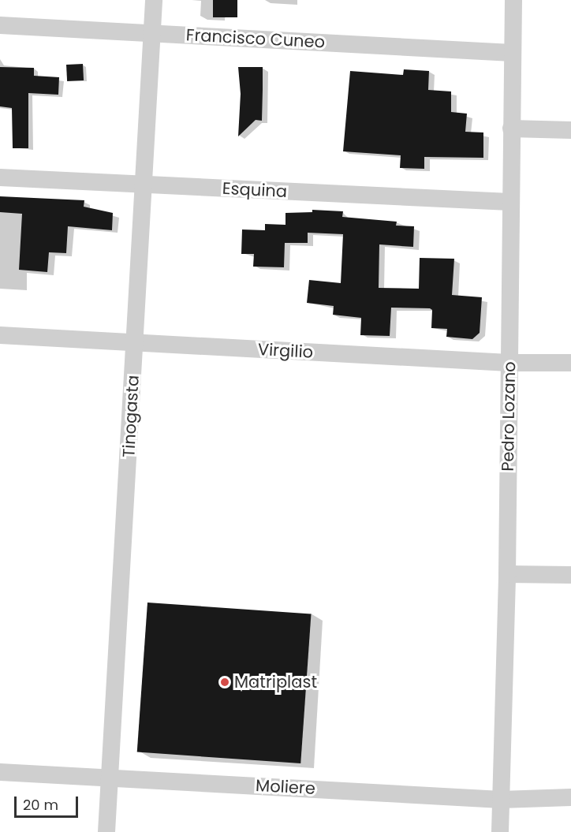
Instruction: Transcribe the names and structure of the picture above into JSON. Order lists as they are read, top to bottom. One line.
{"streets":{"street":["Francisco Cuneo","Esquina","Virgilio","Tinogasta","Pedro Lozano","Moliere"]},"crossings":[["Francisco Cuneo","Tinogasta"],["Francisco Cuneo","Pedro Lozano"],["Esquina","Tinogasta"],["Esquina","Pedro Lozano"],["Virgilio","Tinogasta"],["Virgilio","Pedro Lozano"],["Tinogasta","Moliere"],["Pedro Lozano","Moliere"]],"places":["Matriplast"],"scale_bar":"20 m"}
